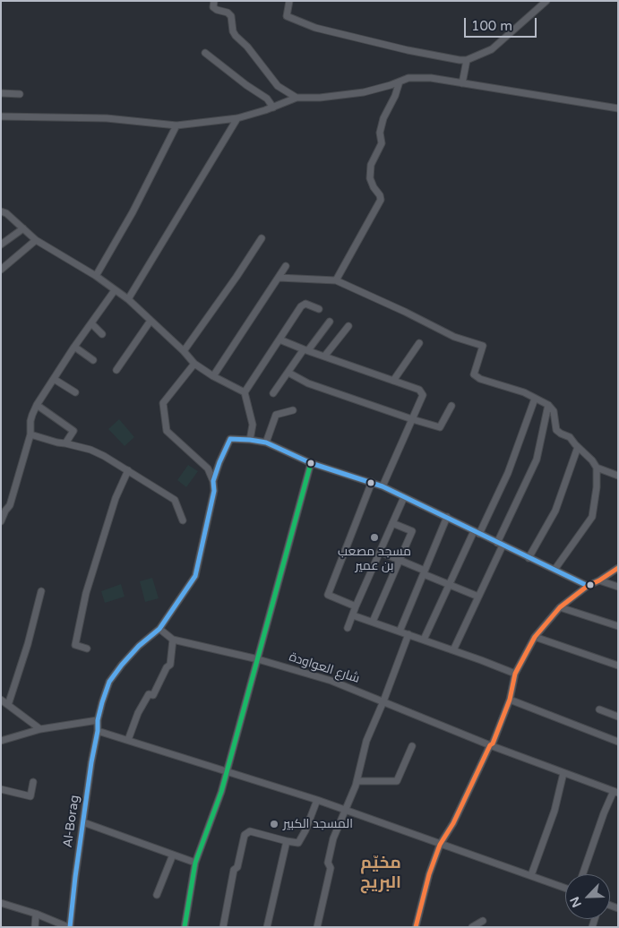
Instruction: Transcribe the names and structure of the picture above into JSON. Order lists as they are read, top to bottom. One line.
{"streets":{"street":["شارع العواودة","Al-Borag"]},"districts":["مخيّم البريج"],"places":["مسجد مصعب بن عمير","المسجد الكبير"],"scale_bar":"100 m","north":"bottom left"}
